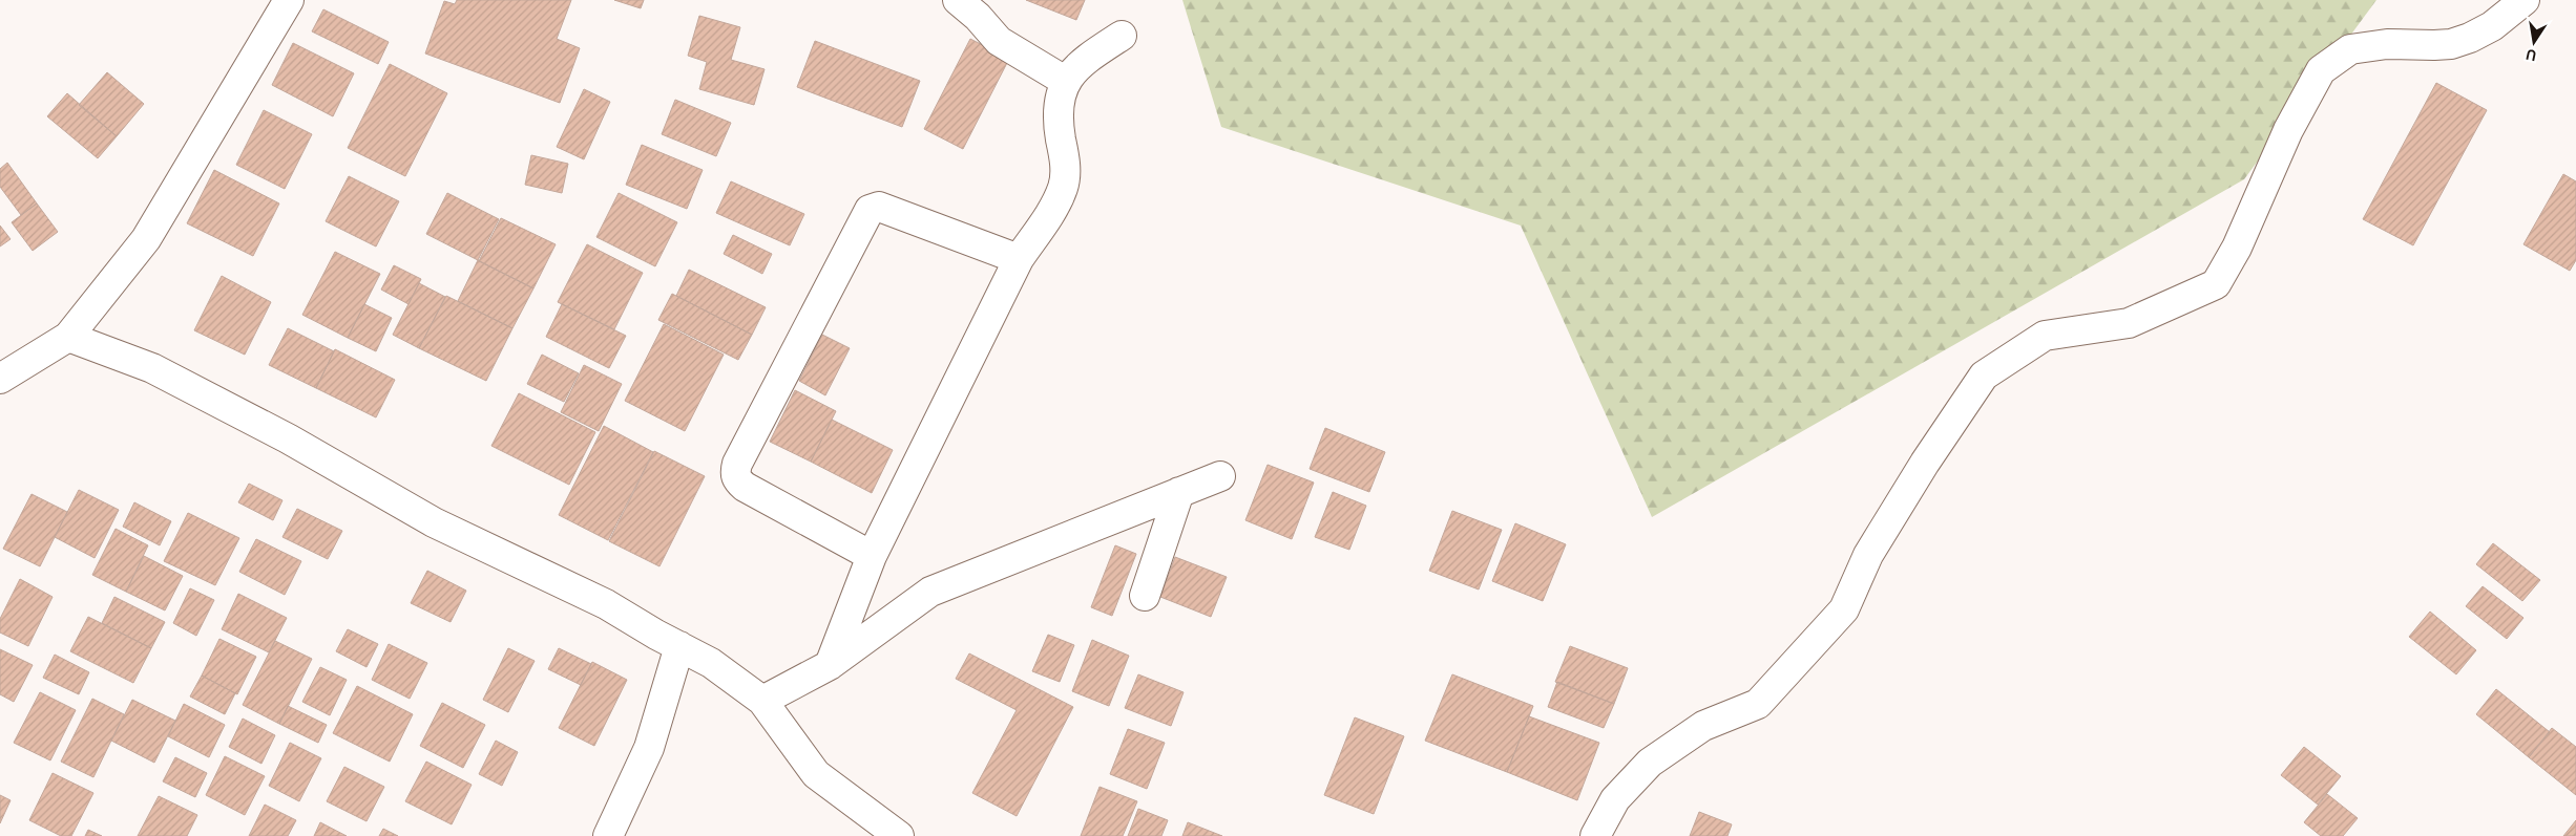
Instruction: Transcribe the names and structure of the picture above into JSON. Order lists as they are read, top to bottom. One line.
{"north":"bottom"}
